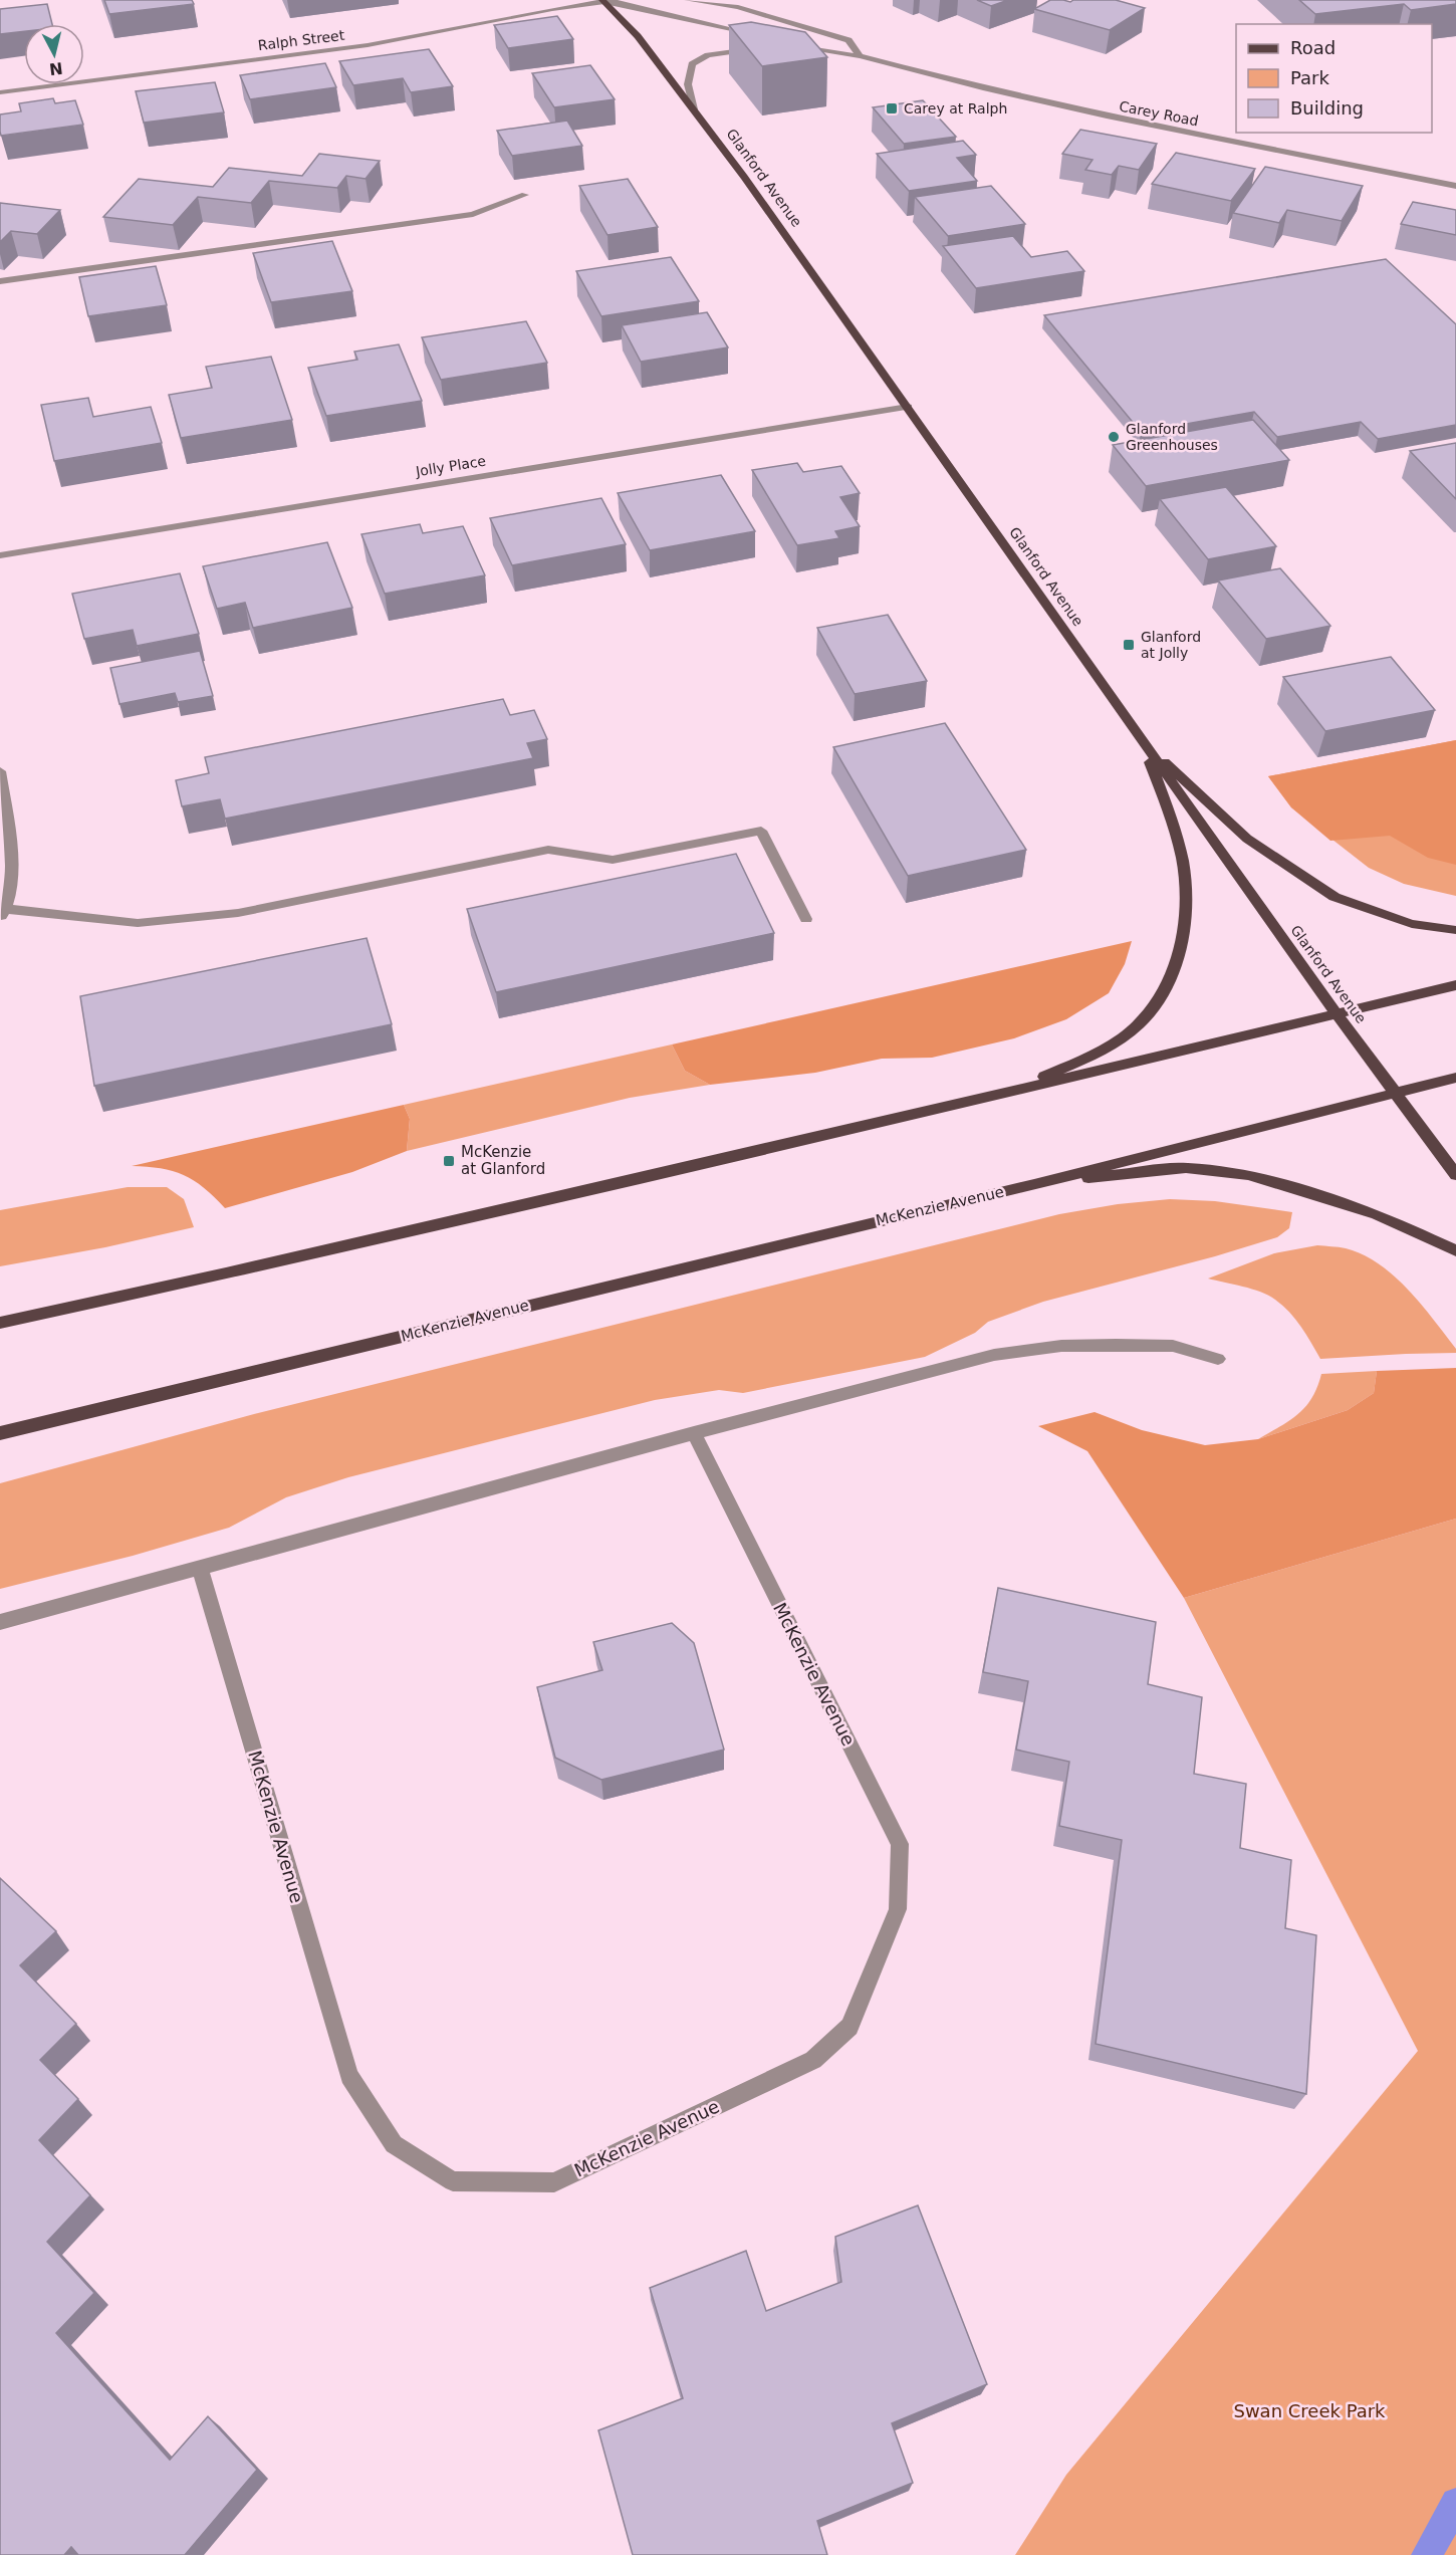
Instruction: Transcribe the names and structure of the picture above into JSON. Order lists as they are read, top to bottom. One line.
{"streets":{"main road":["Glanford Avenue","McKenzie Avenue"],"street":["Ralph Street","Carey Road","Jolly Place"]},"crossings":[["Ralph Street","Glanford Avenue"],["Glanford Avenue","Jolly Place"],["Glanford Avenue","McKenzie Avenue"]],"parks":["Swan Creek Park"],"places":{"transit":["Carey at Ralph","Glanford at Jolly","McKenzie at Glanford"],"other":["Glanford Greenhouses"]},"legend":["Road","Park","Building"],"north":"bottom"}
